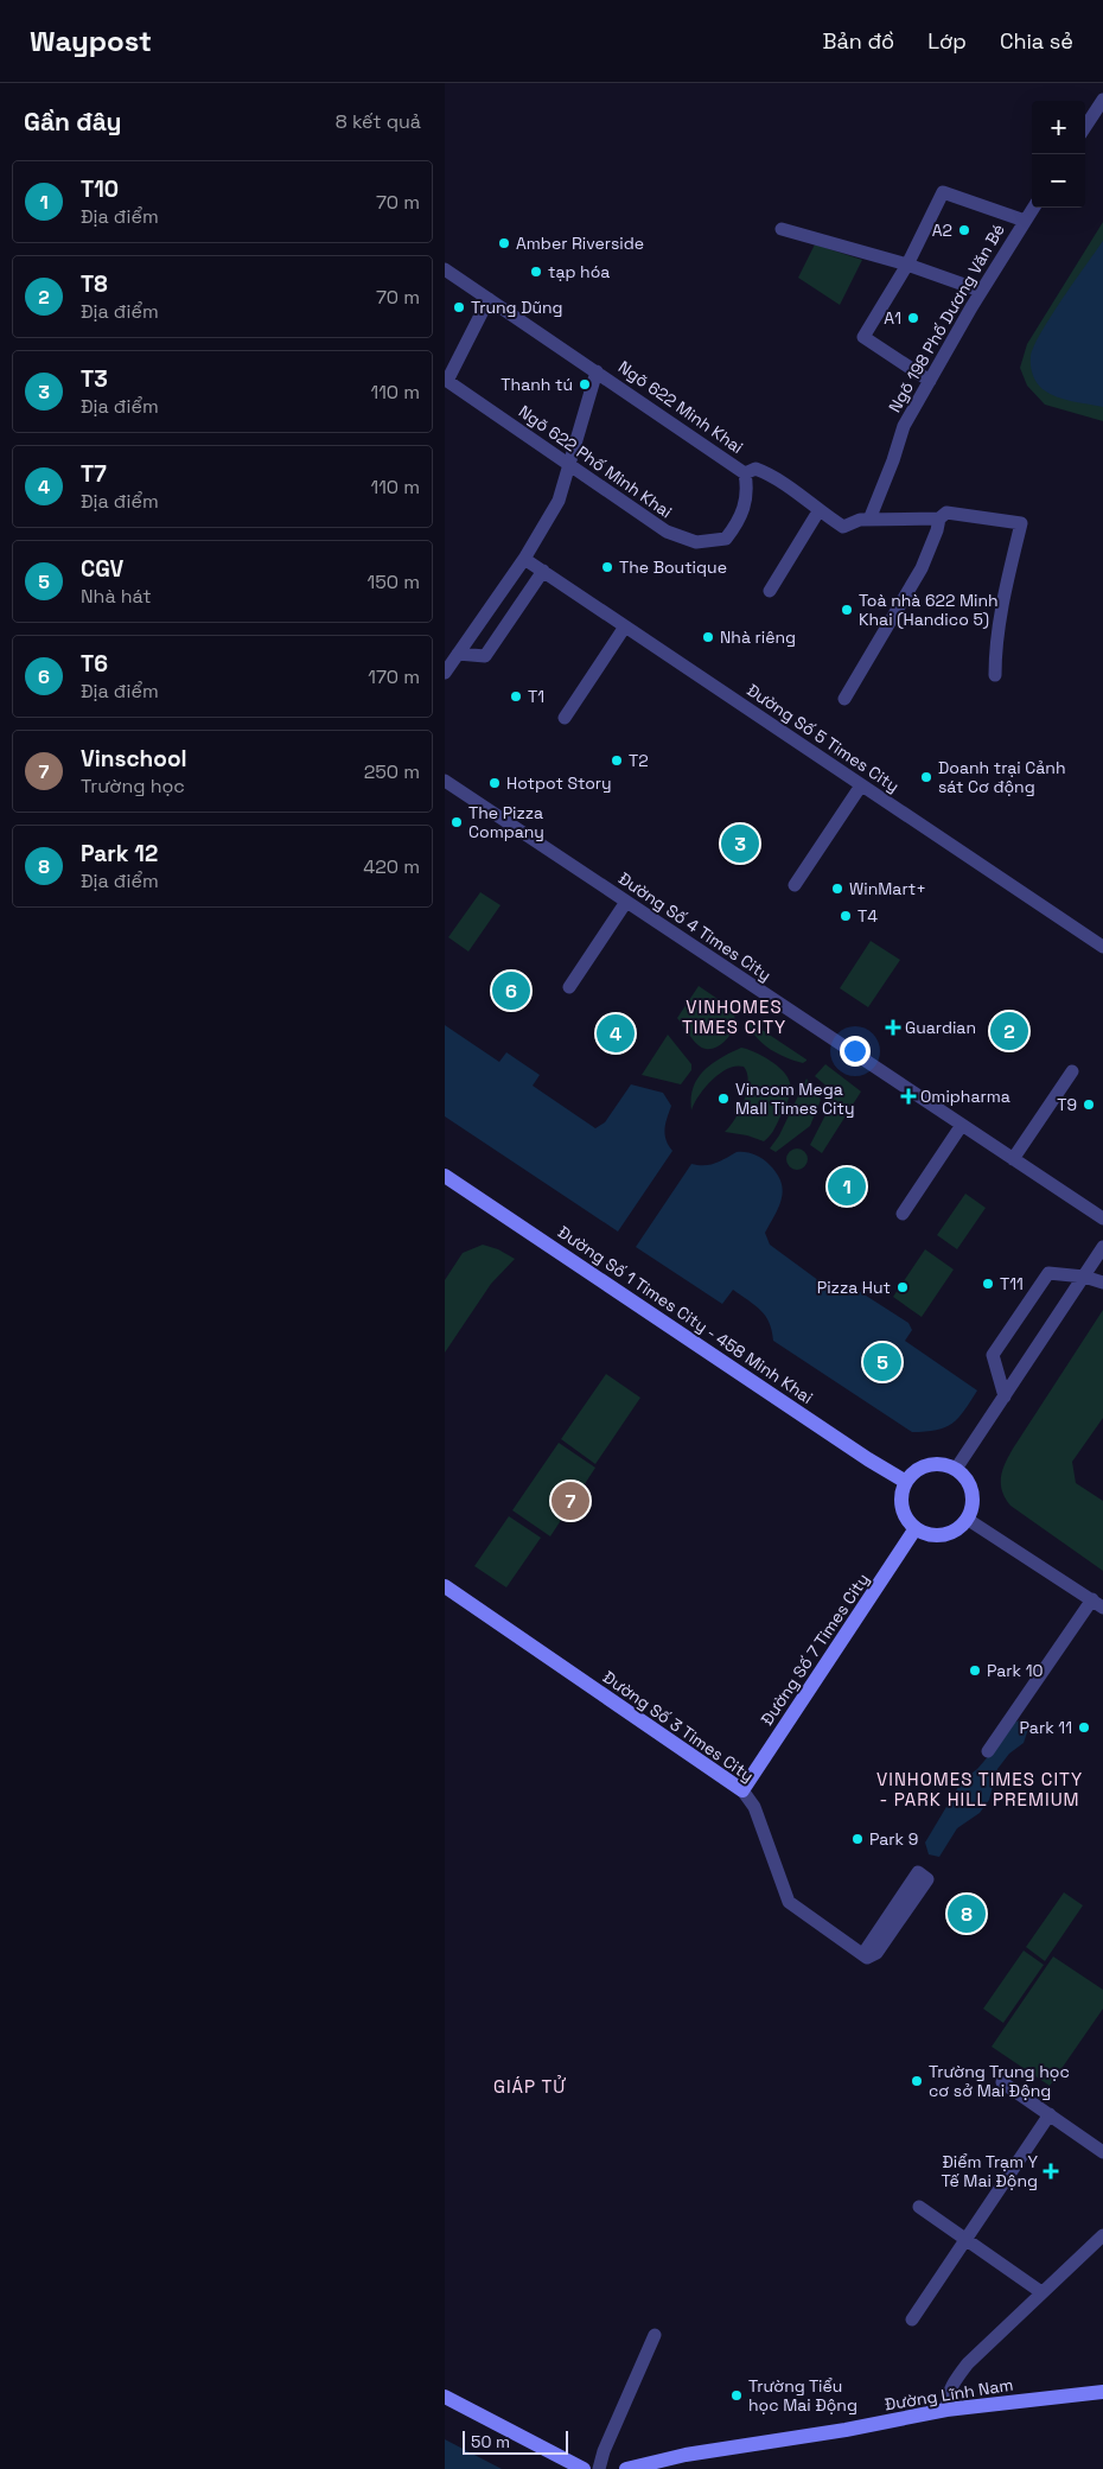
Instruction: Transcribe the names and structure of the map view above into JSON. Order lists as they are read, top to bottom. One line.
{"streets":{"street":["Ngõ 198 Phố Dương Văn Bé","Ngõ 622 Minh Khai","Ngõ 622 Phố Minh Khai","Đường Số 5 Times City","Đường Số 4 Times City","Đường Số 1 Times City - 458 Minh Khai","Đường Số 7 Times City","Đường Số 3 Times City","Đường Lĩnh Nam"]},"crossings":[["Ngõ 622 Minh Khai","Ngõ 622 Phố Minh Khai"],["Đường Số 1 Times City - 458 Minh Khai","Đường Số 7 Times City"],["Đường Số 7 Times City","Đường Số 3 Times City"]],"districts":["VINHOMES TIMES CITY","VINHOMES TIMES CITY - PARK HILL PREMIUM","GIÁP TỬ"],"places":{"other":["A2","Amber Riverside","tạp hóa","Trung Dũng","A1","Thanh tú","The Boutique","Toà nhà 622 Minh Khai (Handico 5)","Nhà riêng","T1","T2","Doanh trại Cảnh sát Cơ động","Hotpot Story","The Pizza Company","WinMart+","T4","Vincom Mega Mall Times City","T9","T11","Pizza Hut","Park 10","Park 11","Park 9","Trường Trung học cơ sở Mai Động","Trường Tiểu học Mai Động"],"health":["Guardian","Omipharma","Điểm Trạm Y Tế Mai Động"]},"scale_bar":"50 m","page":{"header":"Waypost","nav":["Bản đồ","Lớp","Chia sẻ"],"heading":["Gần đây","8 kết quả"],"map_buttons":["+","−"],"list":[{"mark":"1","name":"T10","note":"Địa điểm","value":"70 m"},{"mark":"2","name":"T8","note":"Địa điểm","value":"70 m"},{"mark":"3","name":"T3","note":"Địa điểm","value":"110 m"},{"mark":"4","name":"T7","note":"Địa điểm","value":"110 m"},{"mark":"5","name":"CGV","note":"Nhà hát","value":"150 m"},{"mark":"6","name":"T6","note":"Địa điểm","value":"170 m"},{"mark":"7","name":"Vinschool","note":"Trường học","value":"250 m"},{"mark":"8","name":"Park 12","note":"Địa điểm","value":"420 m"}],"pins":["3","6","2","4","1","5","7","8"],"scale":"50 m"}}
